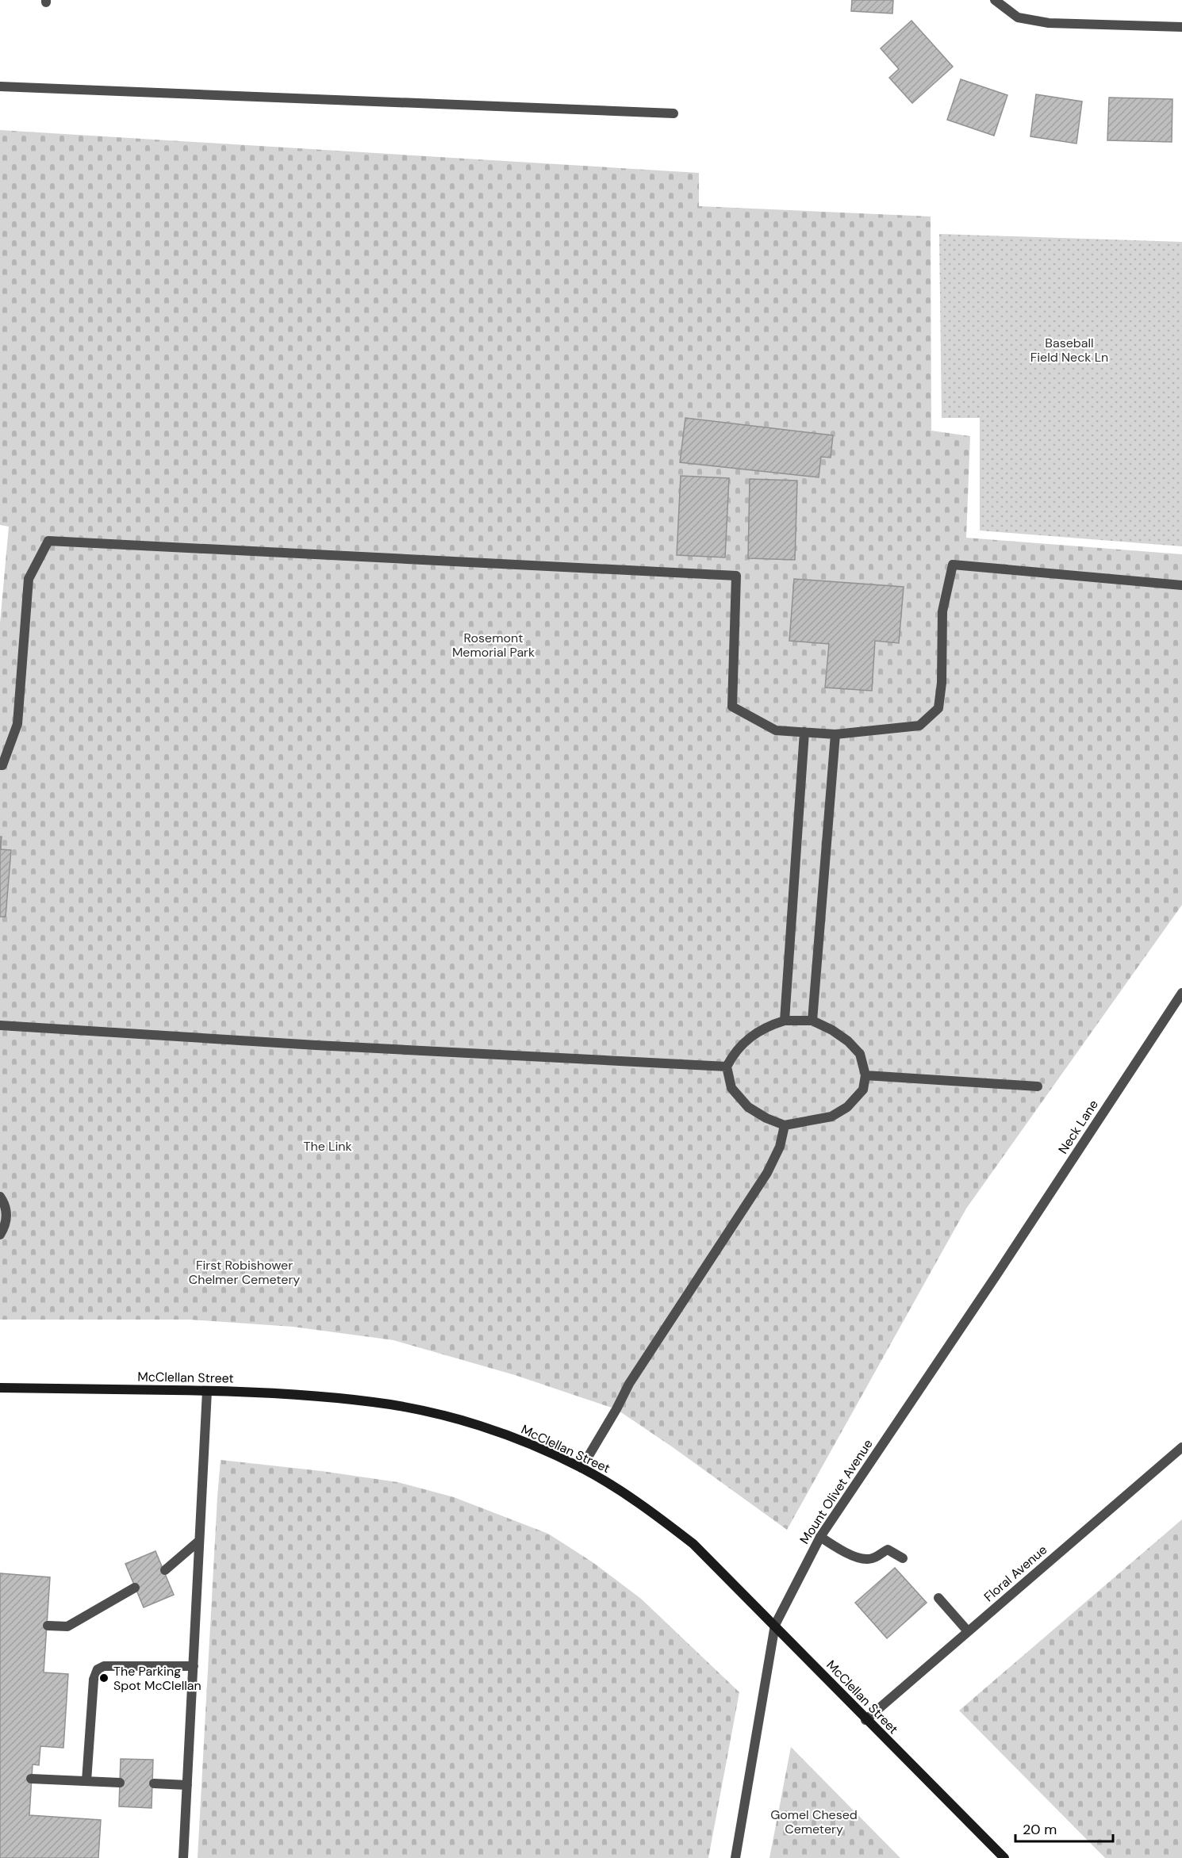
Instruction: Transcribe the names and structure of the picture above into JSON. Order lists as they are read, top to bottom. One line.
{"streets":{"main road":["McClellan Street"],"street":["Neck Lane","Mount Olivet Avenue","Floral Avenue"]},"crossings":[["Neck Lane","Mount Olivet Avenue"],["McClellan Street","Mount Olivet Avenue"],["McClellan Street","Floral Avenue"]],"parks":["Baseball Field Neck Ln","Rosemont Memorial Park","The Link","First Robishower Chelmer Cemetery","Gomel Chesed Cemetery"],"places":["The Parking Spot McClellan"],"scale_bar":"20 m"}
